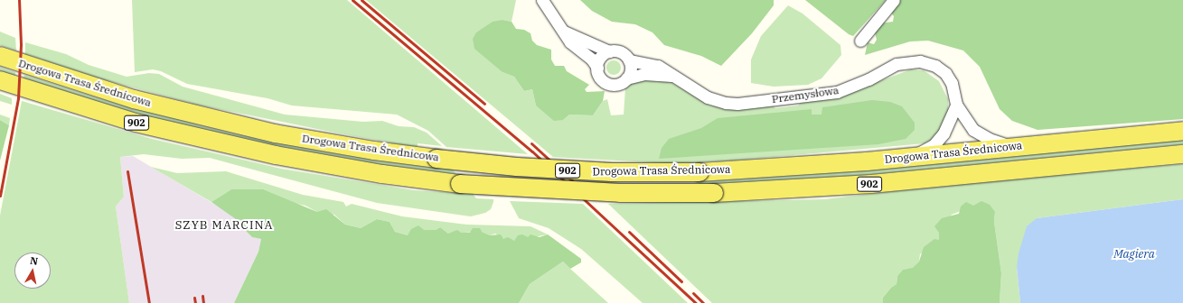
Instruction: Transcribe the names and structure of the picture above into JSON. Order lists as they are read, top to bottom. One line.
{"streets":{"main road":["Drogowa Trasa Średnicowa","902"],"street":["Przemysłowa"]},"districts":["SZYB MARCINA"],"water":["Magiera"],"north":"top"}
